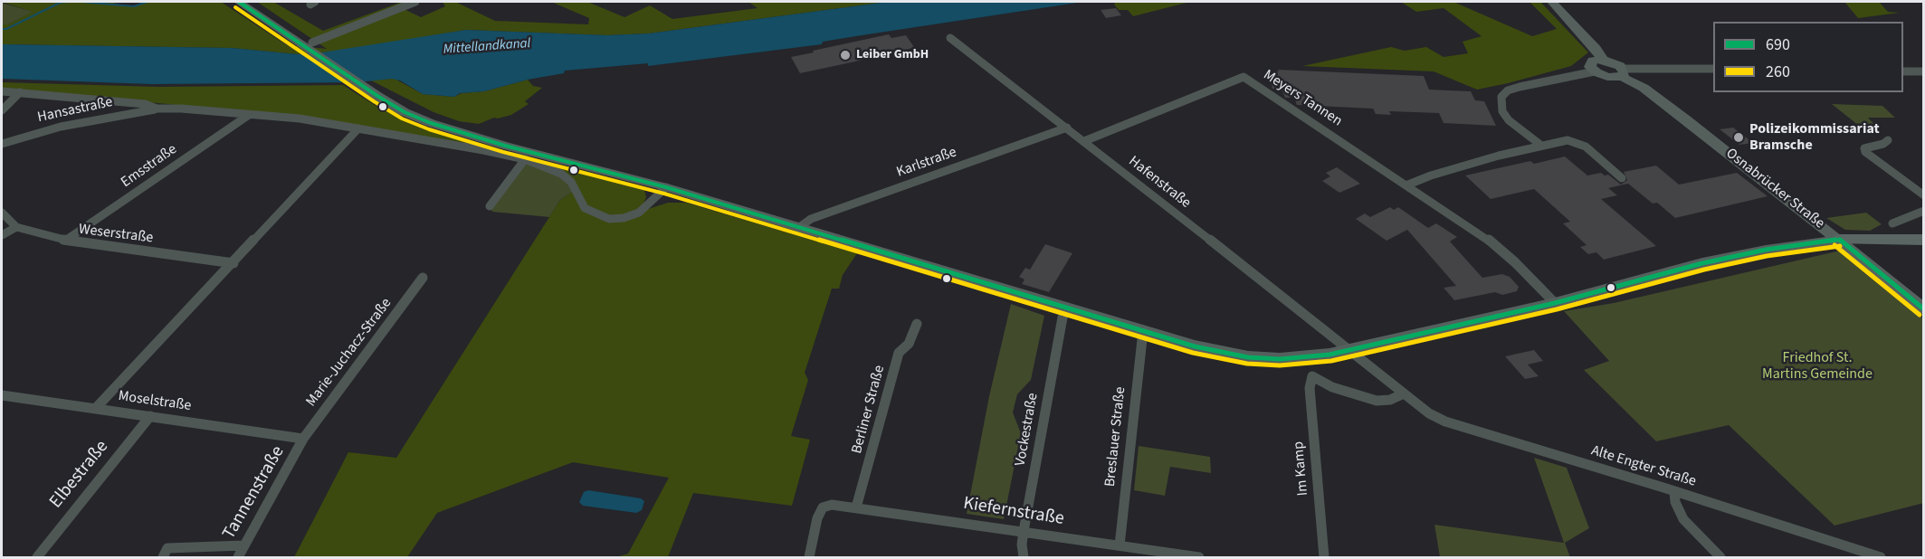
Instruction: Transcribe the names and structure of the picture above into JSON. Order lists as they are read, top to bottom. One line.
{"streets":{"main road":["Osnabrücker Straße"],"street":["Meyers Tannen","Hansastraße","Karlstraße","Emsstraße","Hafenstraße","Weserstraße","Marie-Juchacz-Straße","Moselstraße","Berliner Straße","Vockestraße","Breslauer Straße","Alte Engter Straße","Im Kamp","Elbestraße","Tannenstraße","Kiefernstraße"]},"crossings":[["Meyers Tannen","Hafenstraße"],["Hansastraße","Emsstraße"],["Karlstraße","Hafenstraße"],["Emsstraße","Weserstraße"],["Hafenstraße","Alte Engter Straße"],["Marie-Juchacz-Straße","Moselstraße"],["Marie-Juchacz-Straße","Tannenstraße"],["Moselstraße","Elbestraße"],["Moselstraße","Tannenstraße"],["Berliner Straße","Kiefernstraße"],["Vockestraße","Kiefernstraße"],["Breslauer Straße","Kiefernstraße"],["Alte Engter Straße","Im Kamp"]],"water":["Mittellandkanal"],"parks":["Friedhof St. Martins Gemeinde"],"places":["Leiber GmbH","Polizeikommissariat Bramsche"],"lines":["transit line 690","transit line 260"],"legend":["690","260"]}
